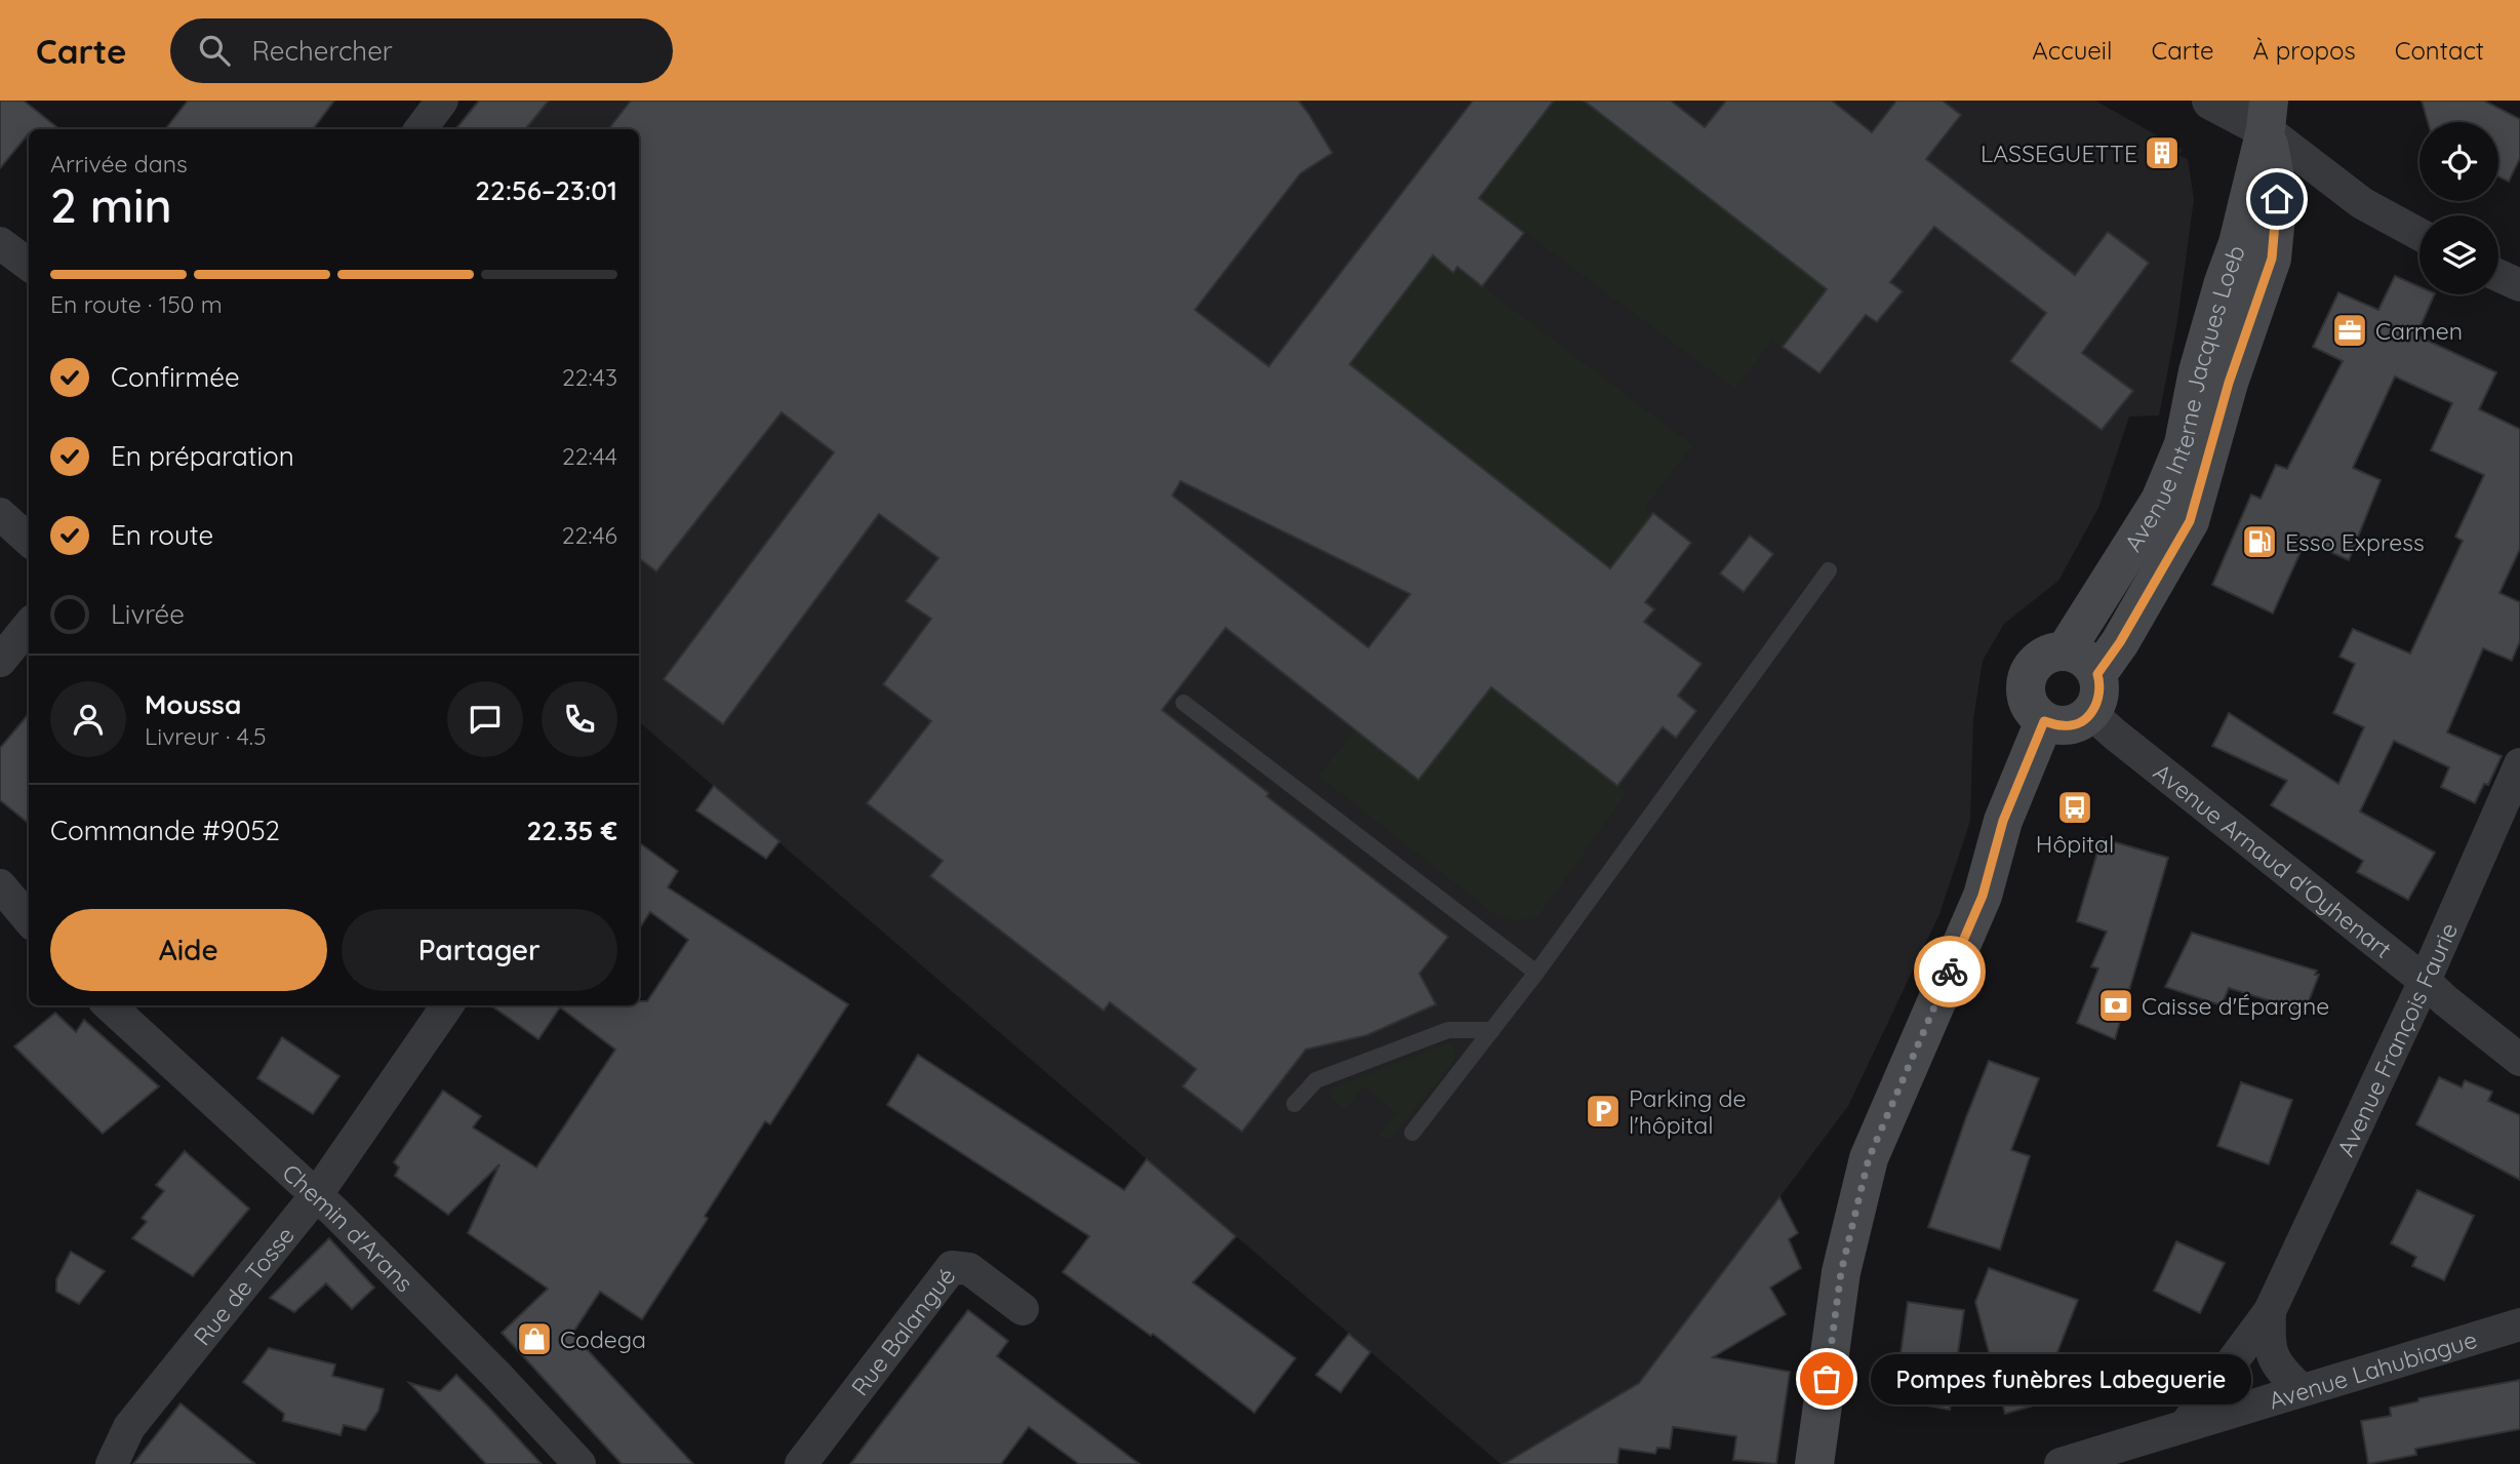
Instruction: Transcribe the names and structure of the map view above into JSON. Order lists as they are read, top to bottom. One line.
{"streets":{"main road":["Avenue Interne Jacques Loeb"],"street":["Avenue Arnaud d'Oyhenart","Avenue François Faurie","Chemin d'Arans","Rue de Tosse","Rue Balangué","Avenue Lahubiague"]},"crossings":[["Avenue Interne Jacques Loeb","Avenue Arnaud d'Oyhenart"],["Avenue Arnaud d'Oyhenart","Avenue François Faurie"],["Avenue François Faurie","Avenue Lahubiague"],["Chemin d'Arans","Rue de Tosse"]],"places":{"building":["LASSEGUETTE"],"office":["Carmen"],"fuel station":["Esso Express"],"bus stop":["Hôpital"],"bank":["Caisse d'Épargne"],"parking":["Parking de l'hôpital"],"shop":["Codega"],"other":["Pompes funèbres Labeguerie"]},"page":{"header":"Carte","search":"Rechercher","nav":["Accueil","Carte","À propos","Contact"],"heading":["2 min","Arrivée dans","22:56–23:01"],"panel":["Moussa","Livreur · 4.5","Commande #9052","22.35 €"],"bar":"En route · 150 m","list":[["Confirmée","22:43"],["En préparation","22:44"],["En route","22:46"],"Livrée"],"buttons":["Aide","Partager"],"bubble":"Pompes funèbres Labeguerie"}}
